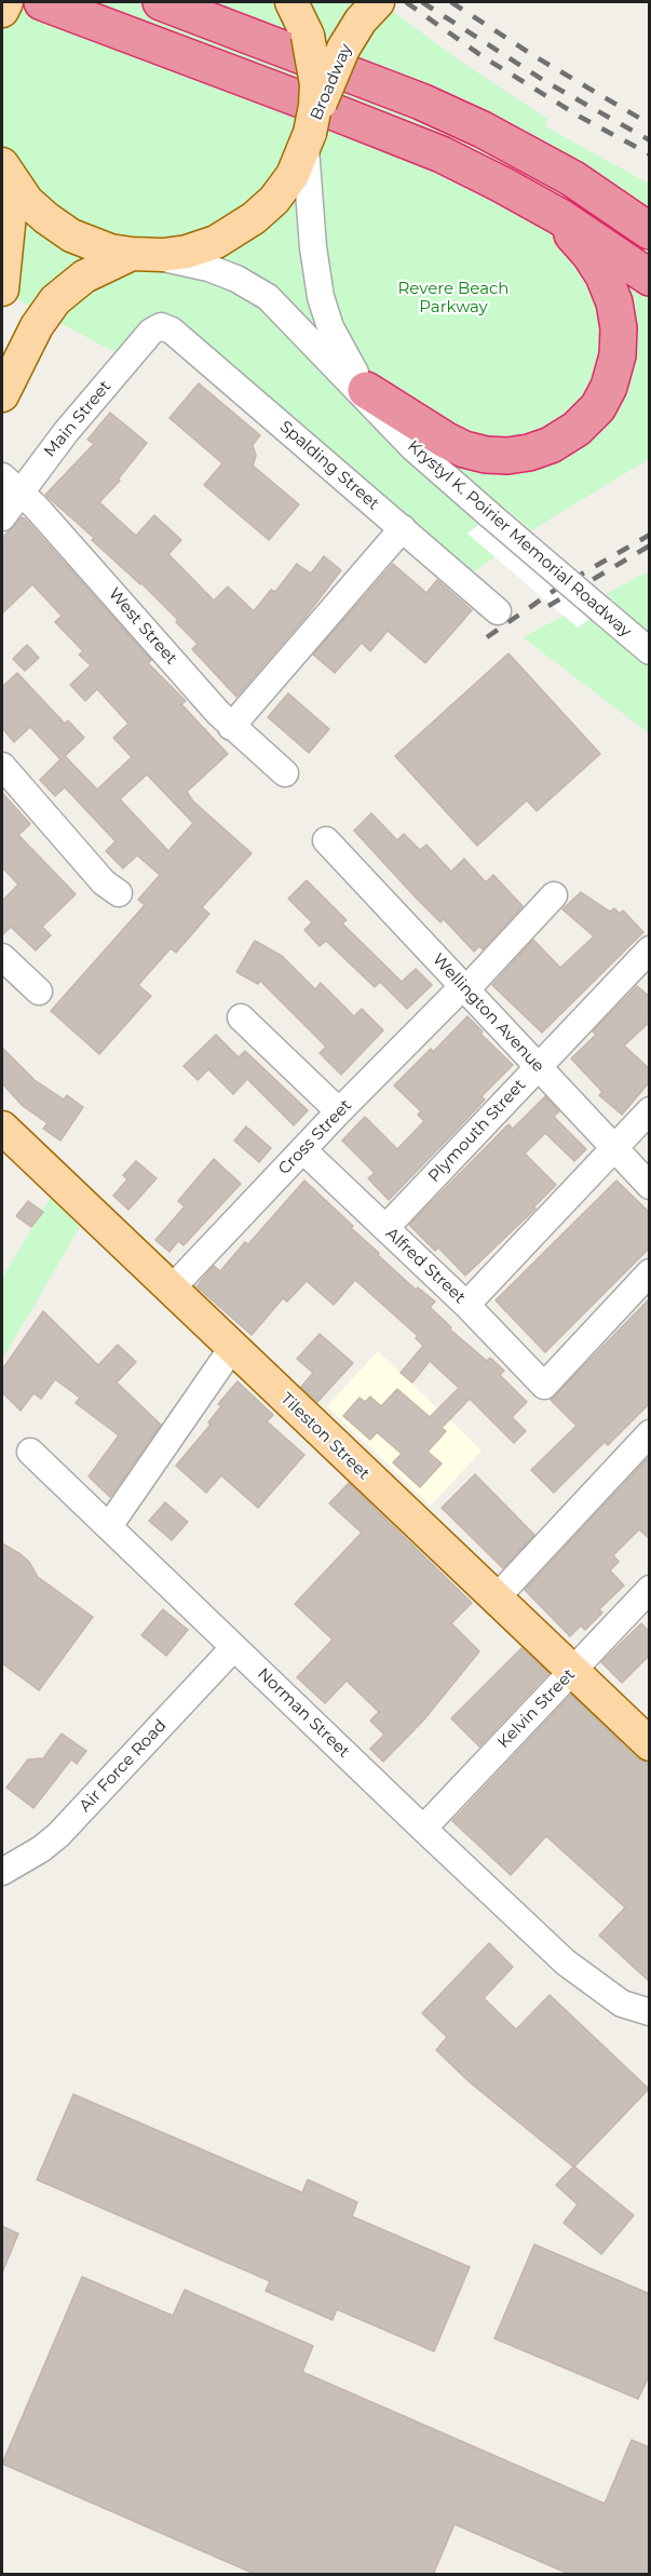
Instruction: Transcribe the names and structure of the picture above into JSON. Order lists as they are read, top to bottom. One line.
{"streets":{"main road":["Broadway","Tileston Street"],"street":["Main Street","Spalding Street","Krystyl K. Poirier Memorial Roadway","West Street","Wellington Avenue","Plymouth Street","Cross Street","Alfred Street","Kelvin Street","Norman Street","Air Force Road"]},"crossings":[["Broadway","Krystyl K. Poirier Memorial Roadway"],["Main Street","Spalding Street"],["Main Street","West Street"],["Wellington Avenue","Plymouth Street"],["Wellington Avenue","Cross Street"],["Plymouth Street","Alfred Street"],["Cross Street","Alfred Street"],["Cross Street","Tileston Street"],["Tileston Street","Kelvin Street"],["Kelvin Street","Norman Street"],["Norman Street","Air Force Road"]],"parks":["Revere Beach Parkway"]}
